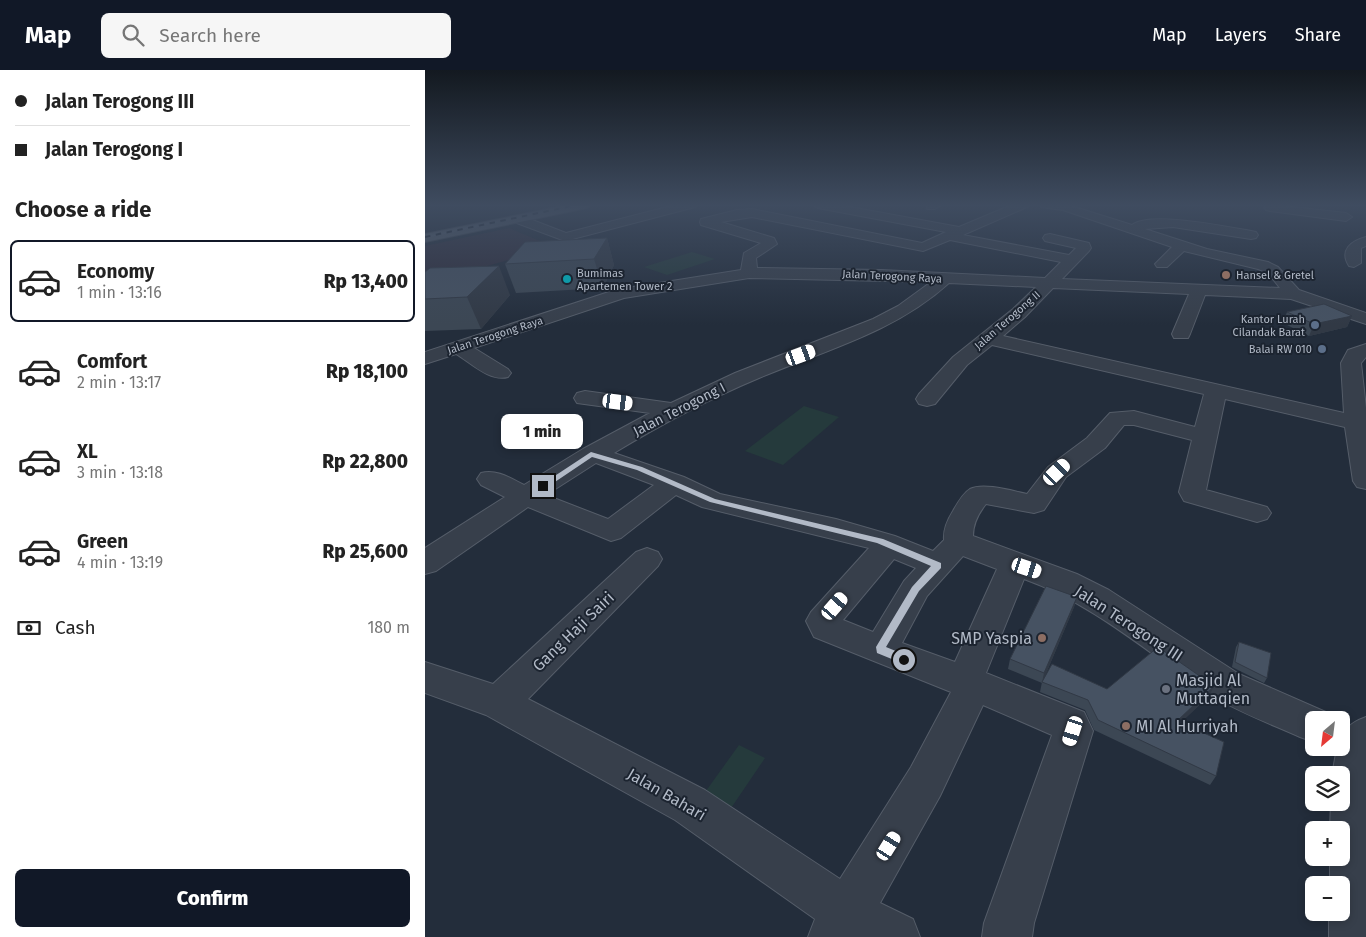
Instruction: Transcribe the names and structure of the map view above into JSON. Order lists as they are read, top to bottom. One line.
{"streets":{"street":["Jalan Terogong Raya","Jalan Terogong II","Jalan Terogong I","Jalan Terogong III","Gang Haji Sairi","Jalan Bahari"]},"crossings":[["Jalan Terogong Raya","Jalan Terogong II"],["Jalan Terogong Raya","Jalan Terogong I"],["Jalan Terogong I","Jalan Terogong III"],["Gang Haji Sairi","Jalan Bahari"]],"places":["Hansel & Gretel","Bumimas Apartemen Tower 2","Kantor Lurah Cilandak Barat","Balai RW 010","SMP Yaspia","Masjid Al Muttaqien","MI Al Hurriyah"],"north":"bottom left","page":{"header":"Map","search":"Search here","nav":["Map","Layers","Share"],"banner":["Jalan Terogong III","Jalan Terogong I"],"heading":"Choose a ride","list":[{"name":"Economy","note":"1 min · 13:16","value":"Rp 13,400"},{"name":"Comfort","note":"2 min · 13:17","value":"Rp 18,100"},{"name":"XL","note":"3 min · 13:18","value":"Rp 22,800"},{"name":"Green","note":"4 min · 13:19","value":"Rp 25,600"}],"bubble":"1 min","pay":["Cash","180 m"],"map_buttons":["+","−"],"buttons":"Confirm"}}
